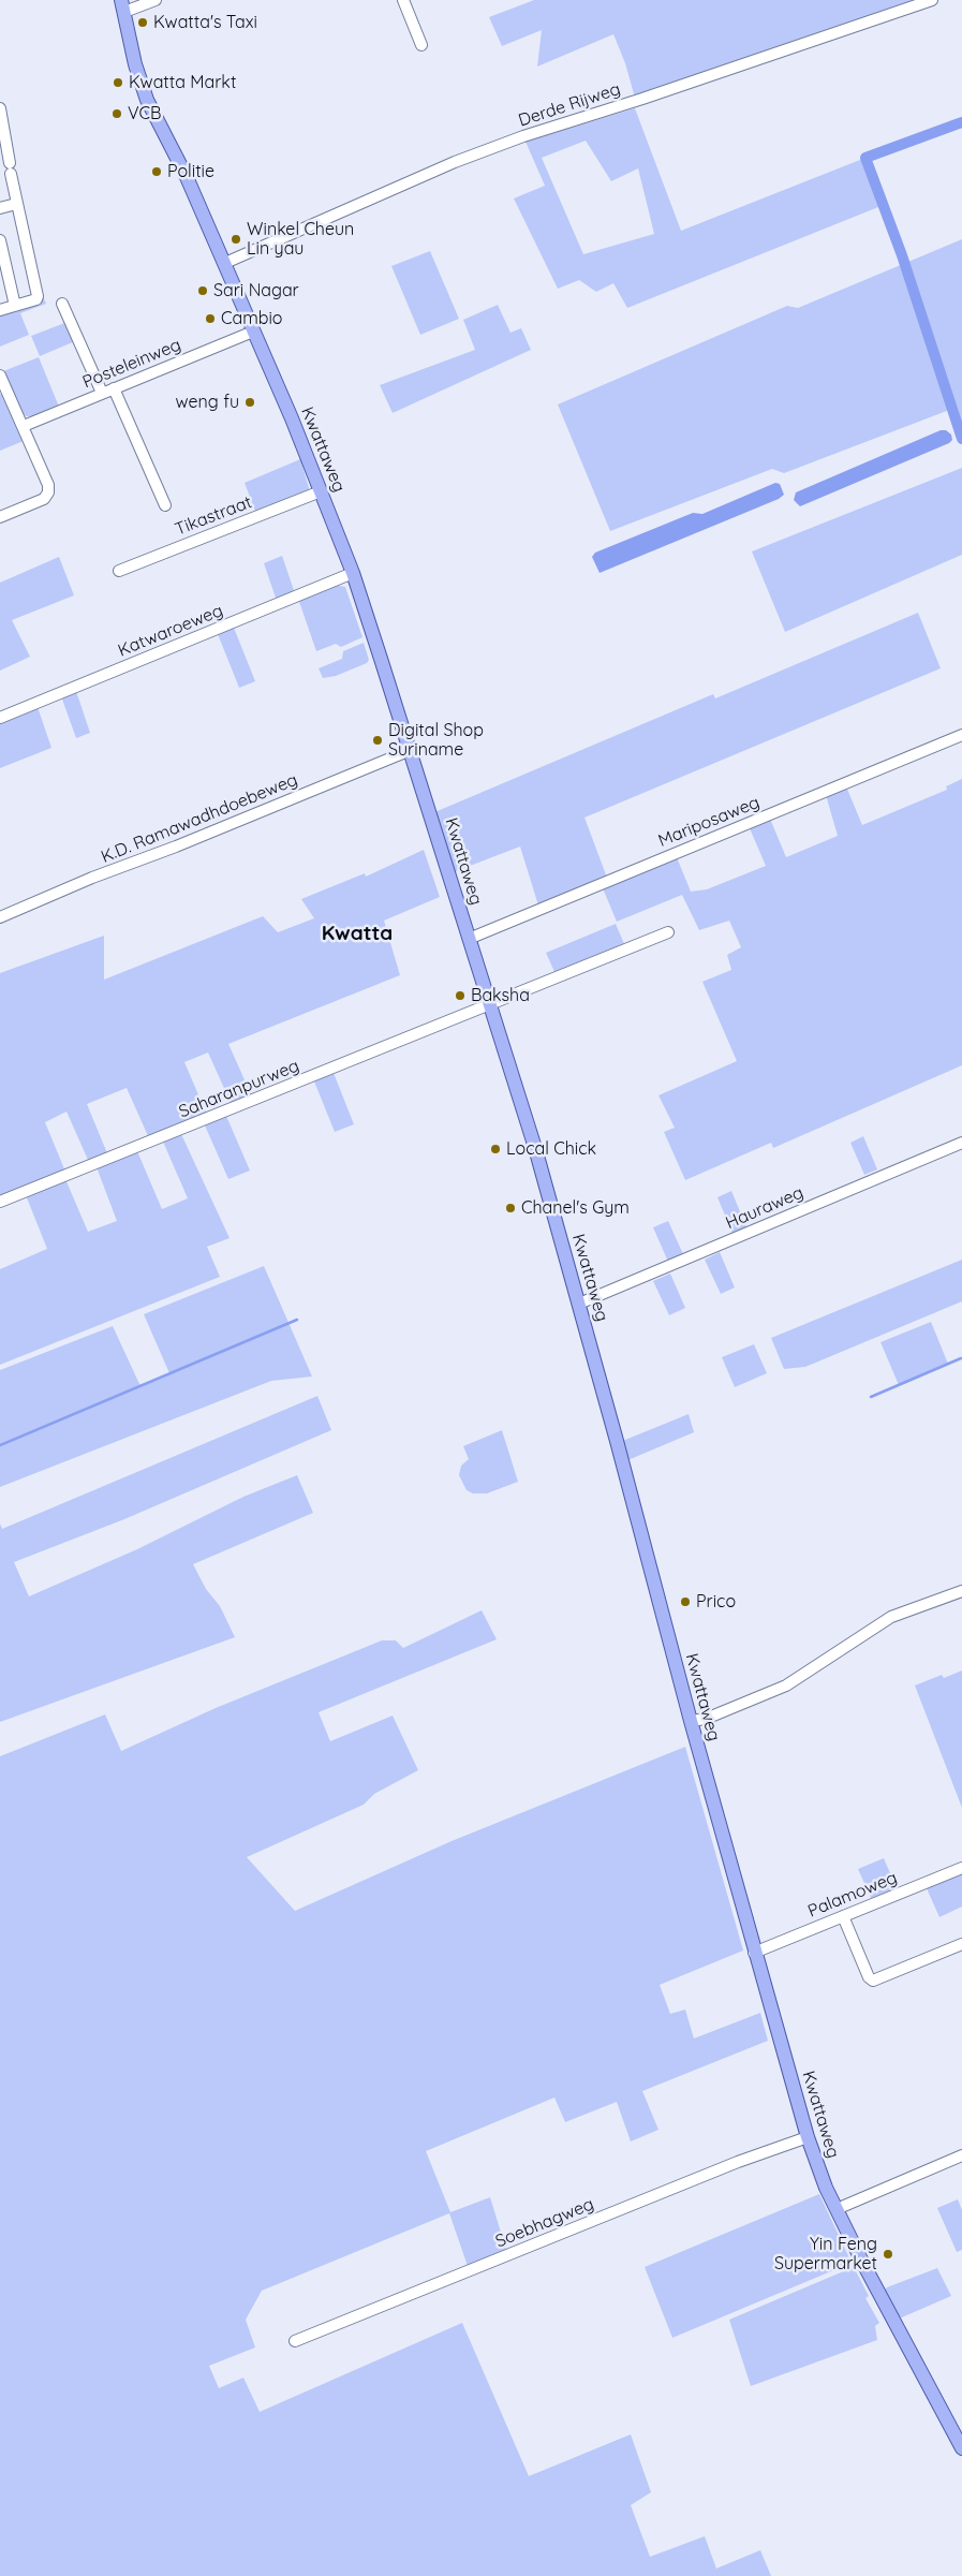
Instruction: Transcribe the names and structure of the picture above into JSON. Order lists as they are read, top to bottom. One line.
{"streets":{"main road":["Kwattaweg"],"street":["Derde Rijweg","Posteleinweg","Tikastraat","Katwaroeweg","K.D. Ramawadhdoebeweg","Mariposaweg","Saharanpurweg","Hauraweg","Palamoweg","Soebhagweg"]},"crossings":[["Derde Rijweg","Kwattaweg"],["Posteleinweg","Kwattaweg"],["Kwattaweg","Tikastraat"],["Kwattaweg","Katwaroeweg"],["Kwattaweg","K.D. Ramawadhdoebeweg"],["Kwattaweg","Mariposaweg"],["Kwattaweg","Saharanpurweg"],["Kwattaweg","Hauraweg"],["Kwattaweg","Palamoweg"],["Kwattaweg","Soebhagweg"]],"districts":["Kwatta"],"places":["Kwatta's Taxi","Kwatta Markt","VCB","Politie","Winkel Cheun Lin yau","Sari Nagar","Cambio","weng fu","Digital Shop Suriname","Baksha","Local Chick","Chanel's Gym","Prico","Yin Feng Supermarket"]}
